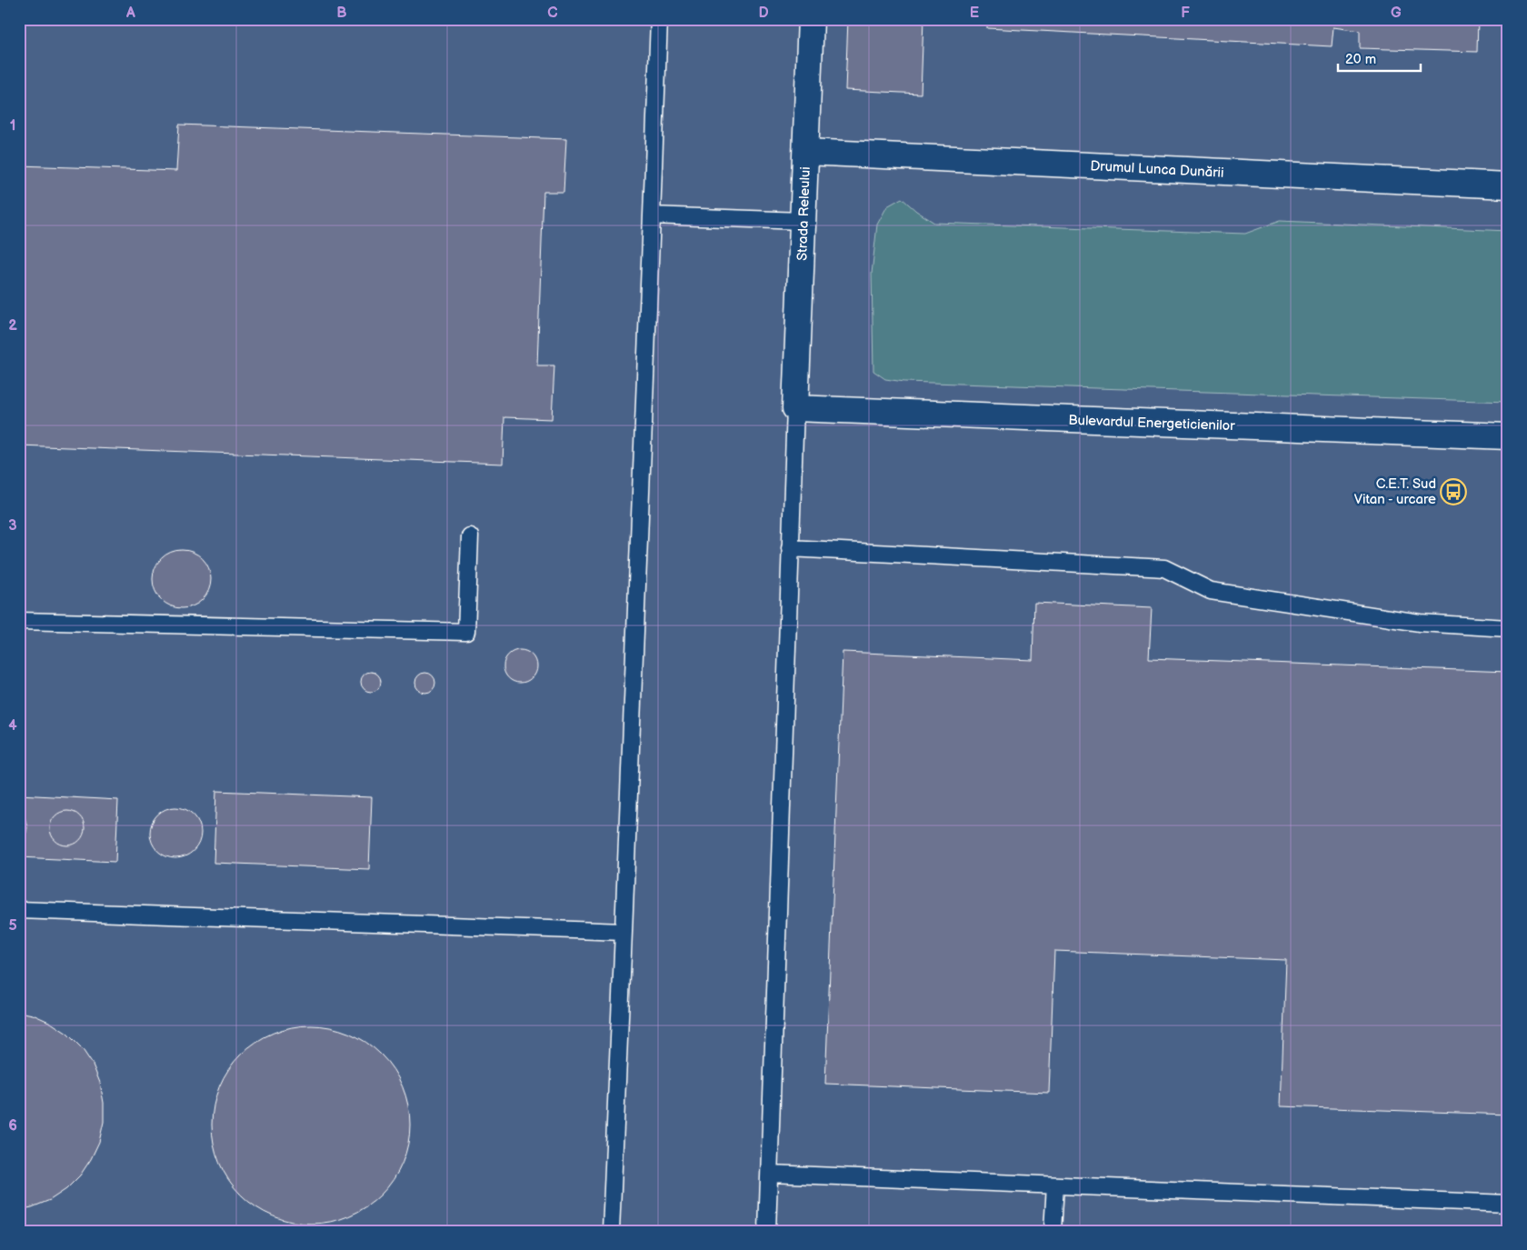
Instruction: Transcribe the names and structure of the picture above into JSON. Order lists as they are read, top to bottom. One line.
{"streets":{"street":["Drumul Lunca Dunării","Strada Releului","Bulevardul Energeticienilor"]},"crossings":[["Drumul Lunca Dunării","Strada Releului"],["Strada Releului","Bulevardul Energeticienilor"]],"places":{"bus stop":["C.E.T. Sud Vitan - urcare"]},"scale_bar":"20 m","grid":{"columns":["A","B","C","D","E","F","G"],"rows":["1","2","3","4","5","6"]}}
